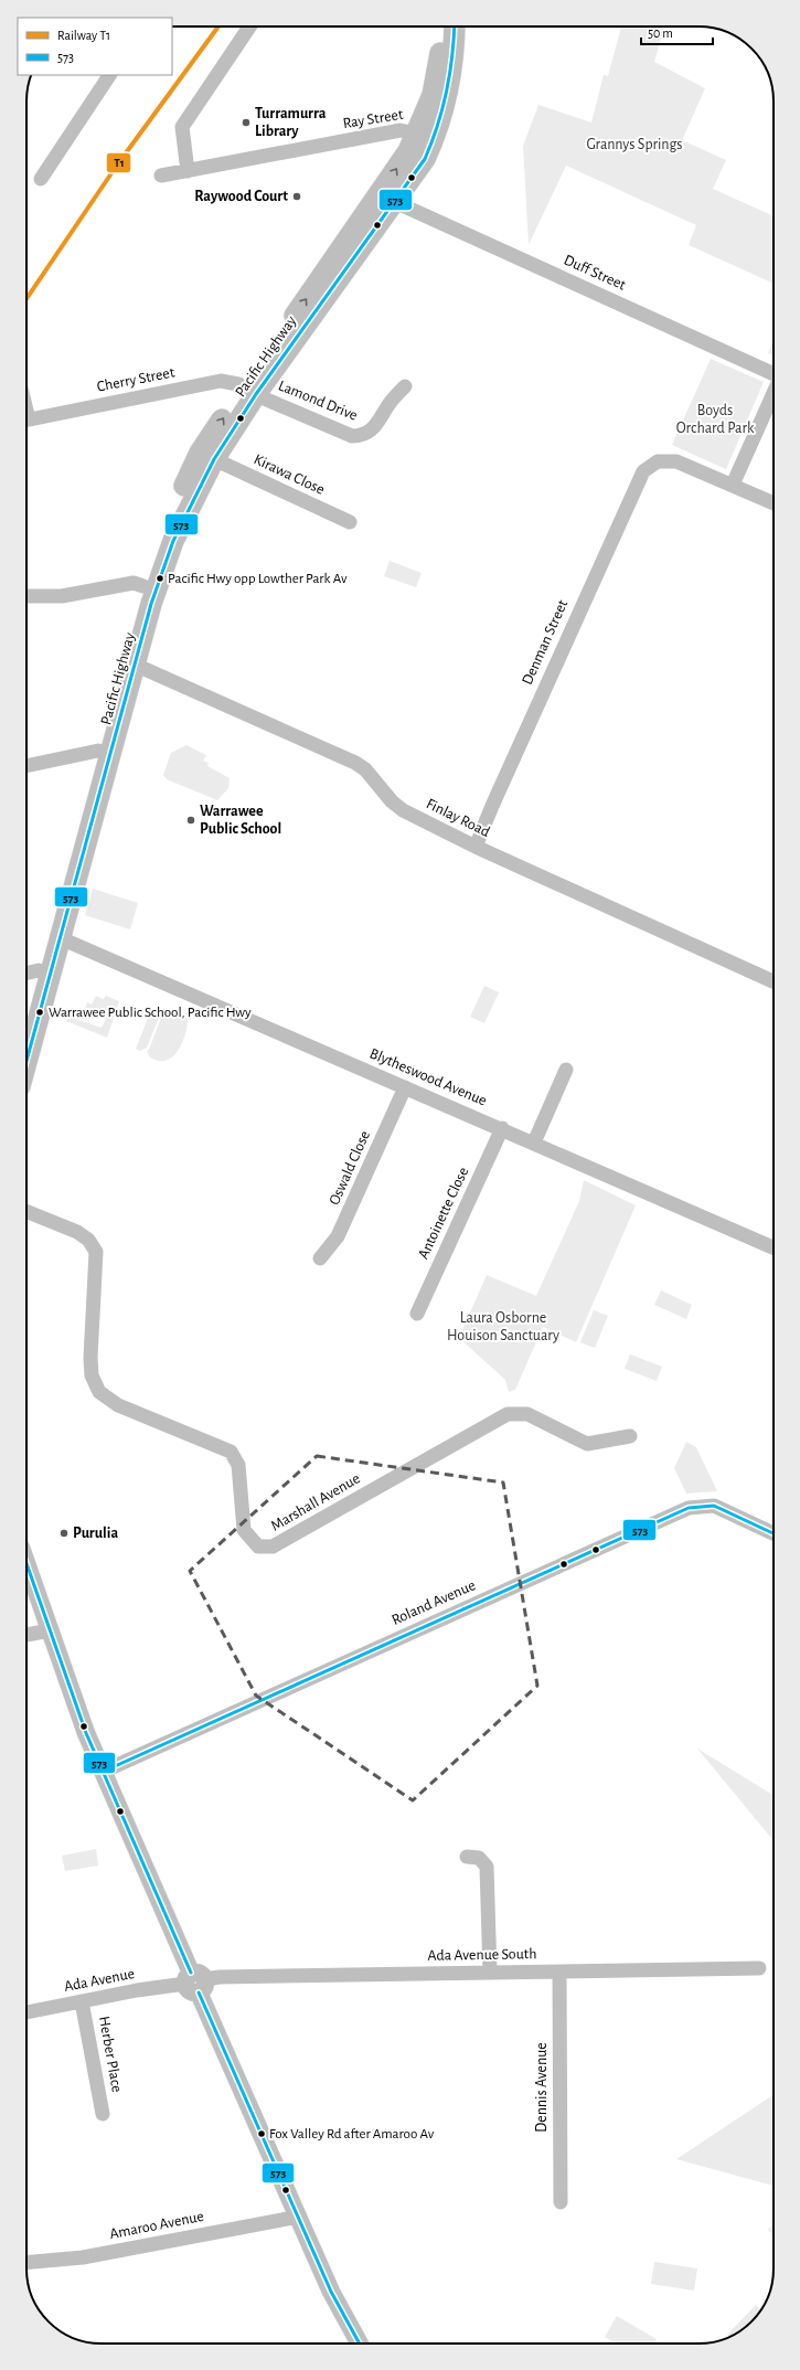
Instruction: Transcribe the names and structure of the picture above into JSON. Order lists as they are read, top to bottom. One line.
{"streets":{"highway":["Pacific Highway"],"street":["Ray Street","Duff Street","Cherry Street","Lamond Drive","Kirawa Close","Denman Street","Finlay Road","Blytheswood Avenue","Oswald Close","Antoinette Close","Marshall Avenue","Roland Avenue","Ada Avenue South","Ada Avenue","Herber Place","Dennis Avenue","Amaroo Avenue"]},"crossings":[["Ray Street","Pacific Highway"],["Duff Street","Pacific Highway"],["Pacific Highway","Cherry Street"],["Pacific Highway","Lamond Drive"],["Pacific Highway","Kirawa Close"],["Pacific Highway","Finlay Road"],["Pacific Highway","Blytheswood Avenue"],["Cherry Street","Lamond Drive"],["Denman Street","Finlay Road"],["Blytheswood Avenue","Oswald Close"],["Blytheswood Avenue","Antoinette Close"],["Ada Avenue South","Ada Avenue"],["Ada Avenue South","Dennis Avenue"],["Ada Avenue","Herber Place"]],"parks":["Grannys Springs","Boyds Orchard Park","Laura Osborne Houison Sanctuary"],"places":["Turramurra Library","Raywood Court","Pacific Hwy opp Lowther Park Av","Warrawee Public School","Warrawee Public School, Pacific Hwy","Purulia","Fox Valley Rd after Amaroo Av"],"lines":["rail line T1","transit line 573"],"legend":["Railway T1","573"],"scale_bar":"50 m"}
